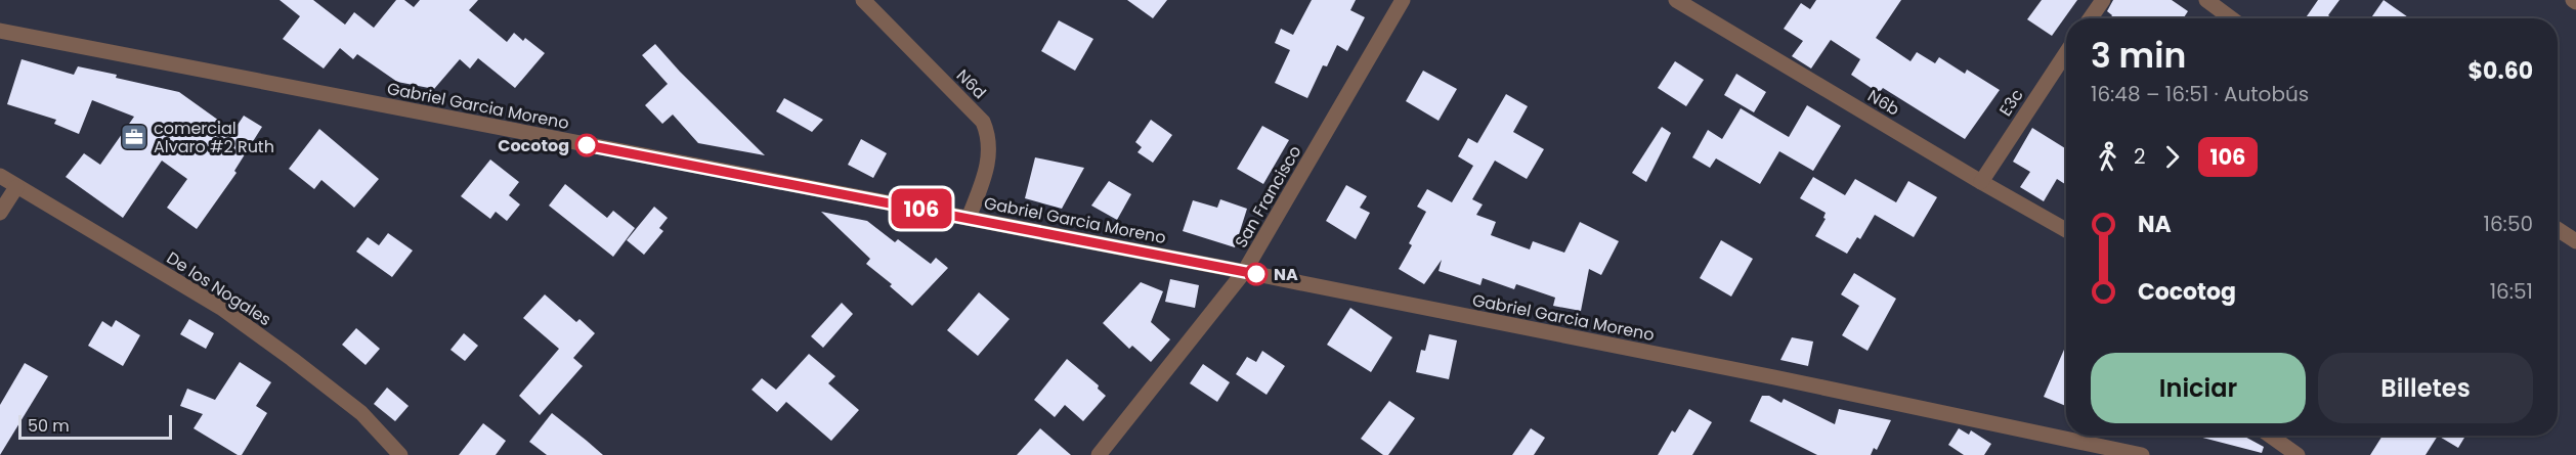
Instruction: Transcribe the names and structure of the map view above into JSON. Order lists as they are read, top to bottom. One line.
{"streets":{"street":["N6d","N6b","E3c","Gabriel Garcia Moreno","San Francisco","De los Nogales"]},"crossings":[["N6d","Gabriel Garcia Moreno"],["N6b","E3c"],["Gabriel Garcia Moreno","San Francisco"]],"places":{"office":["comercial Alvaro #2 Ruth"],"other":["Cocotog","NA"]},"lines":["bus line 106"],"scale_bar":"50 m","page":{"on_map":"106","heading":["3 min","16:48 – 16:51 · Autobús","$0.60"],"legs":["2","106"],"list":[{"name":"NA","value":"16:50"},{"name":"Cocotog","value":"16:51"}],"buttons":["Iniciar","Billetes"],"scale":"50 m"}}
